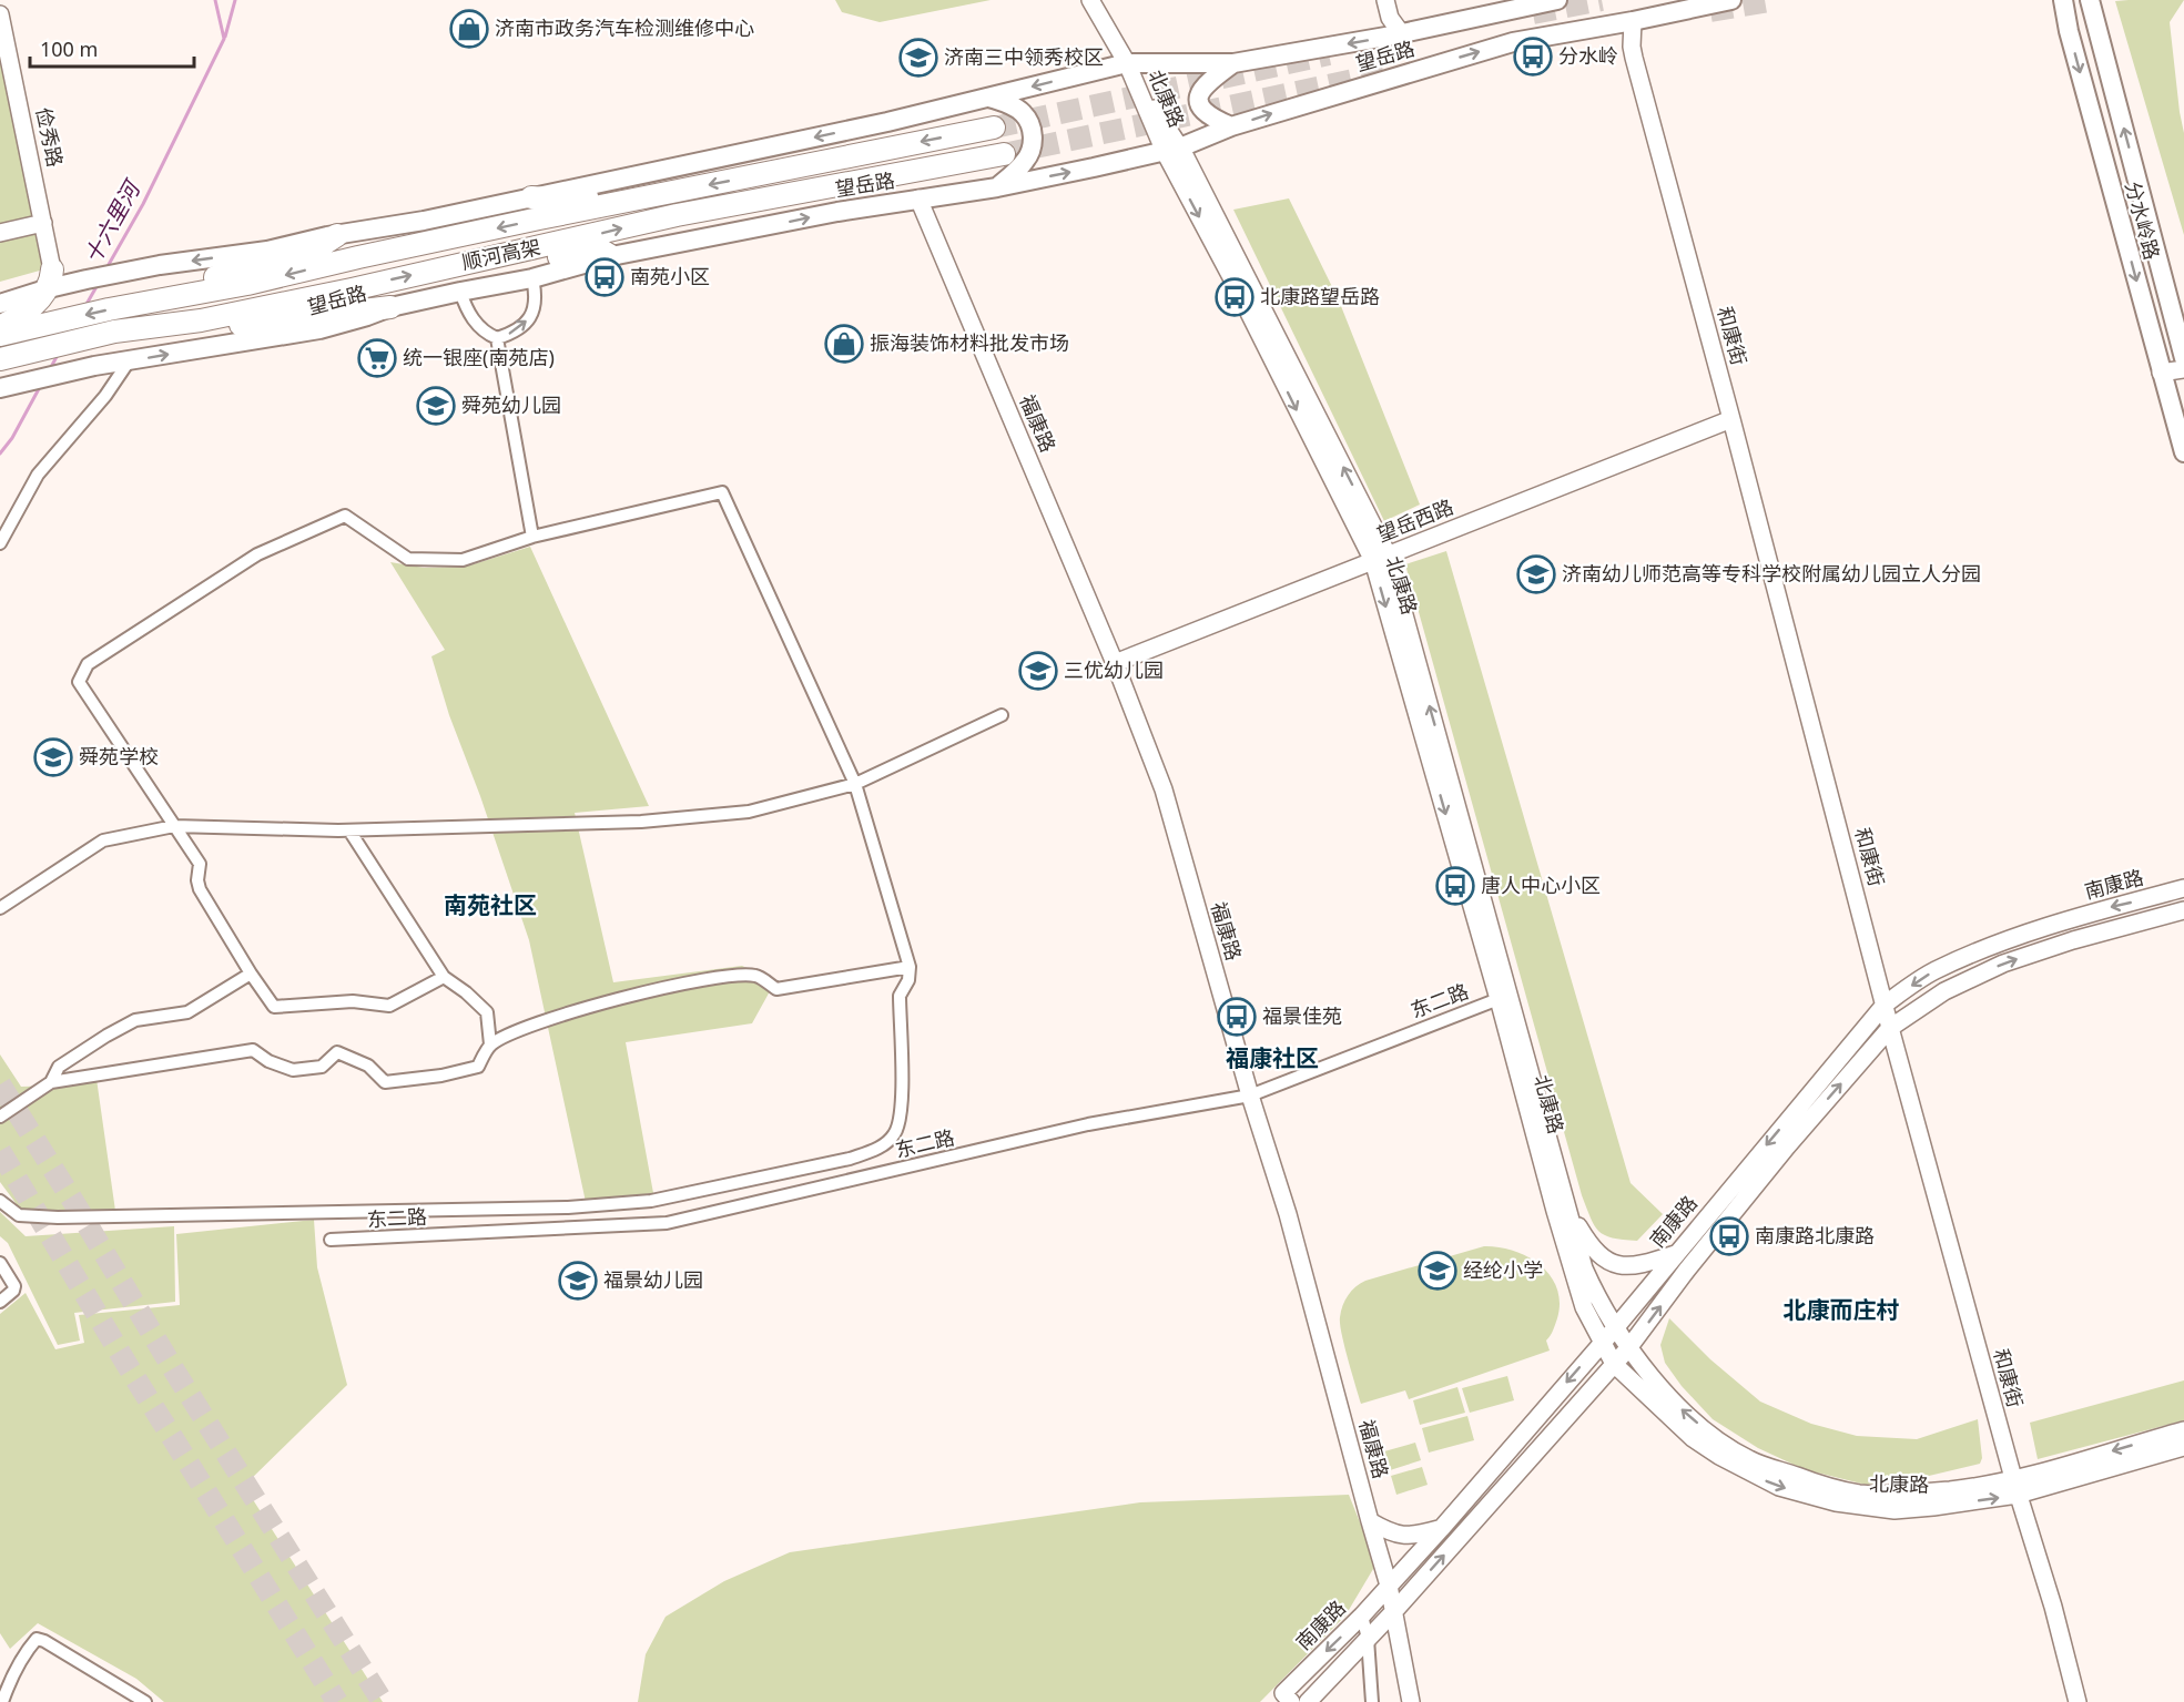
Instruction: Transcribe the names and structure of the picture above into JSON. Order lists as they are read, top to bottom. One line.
{"streets":{"highway":["顺河高架"],"main road":["望岳路","分水岭路"],"street":["北康路","俭秀路","和康街","福康路","望岳西路","南康路","东二路"]},"crossings":[["望岳路","北康路"],["望岳路","俭秀路"],["望岳路","顺河高架"],["望岳路","和康街"],["望岳路","福康路"],["北康路","和康街"],["北康路","望岳西路"],["北康路","南康路"],["北康路","东二路"],["和康街","望岳西路"],["和康街","南康路"],["福康路","望岳西路"],["福康路","南康路"],["福康路","东二路"]],"districts":["南苑社区","福康社区","北康而庄村"],"water":["十六里河"],"places":{"shop":["济南市政务汽车检测维修中心","振海装饰材料批发市场"],"bus stop":["分水岭","南苑小区","北康路望岳路","唐人中心小区","福景佳苑","南康路北康路"],"school or university":["济南三中领秀校区","舜苑幼儿园","济南幼儿师范高等专科学校附属幼儿园立人分园","三优幼儿园","舜苑学校","经纶小学","福景幼儿园"],"supermarket":["统一银座(南苑店)"]},"scale_bar":"100 m"}
